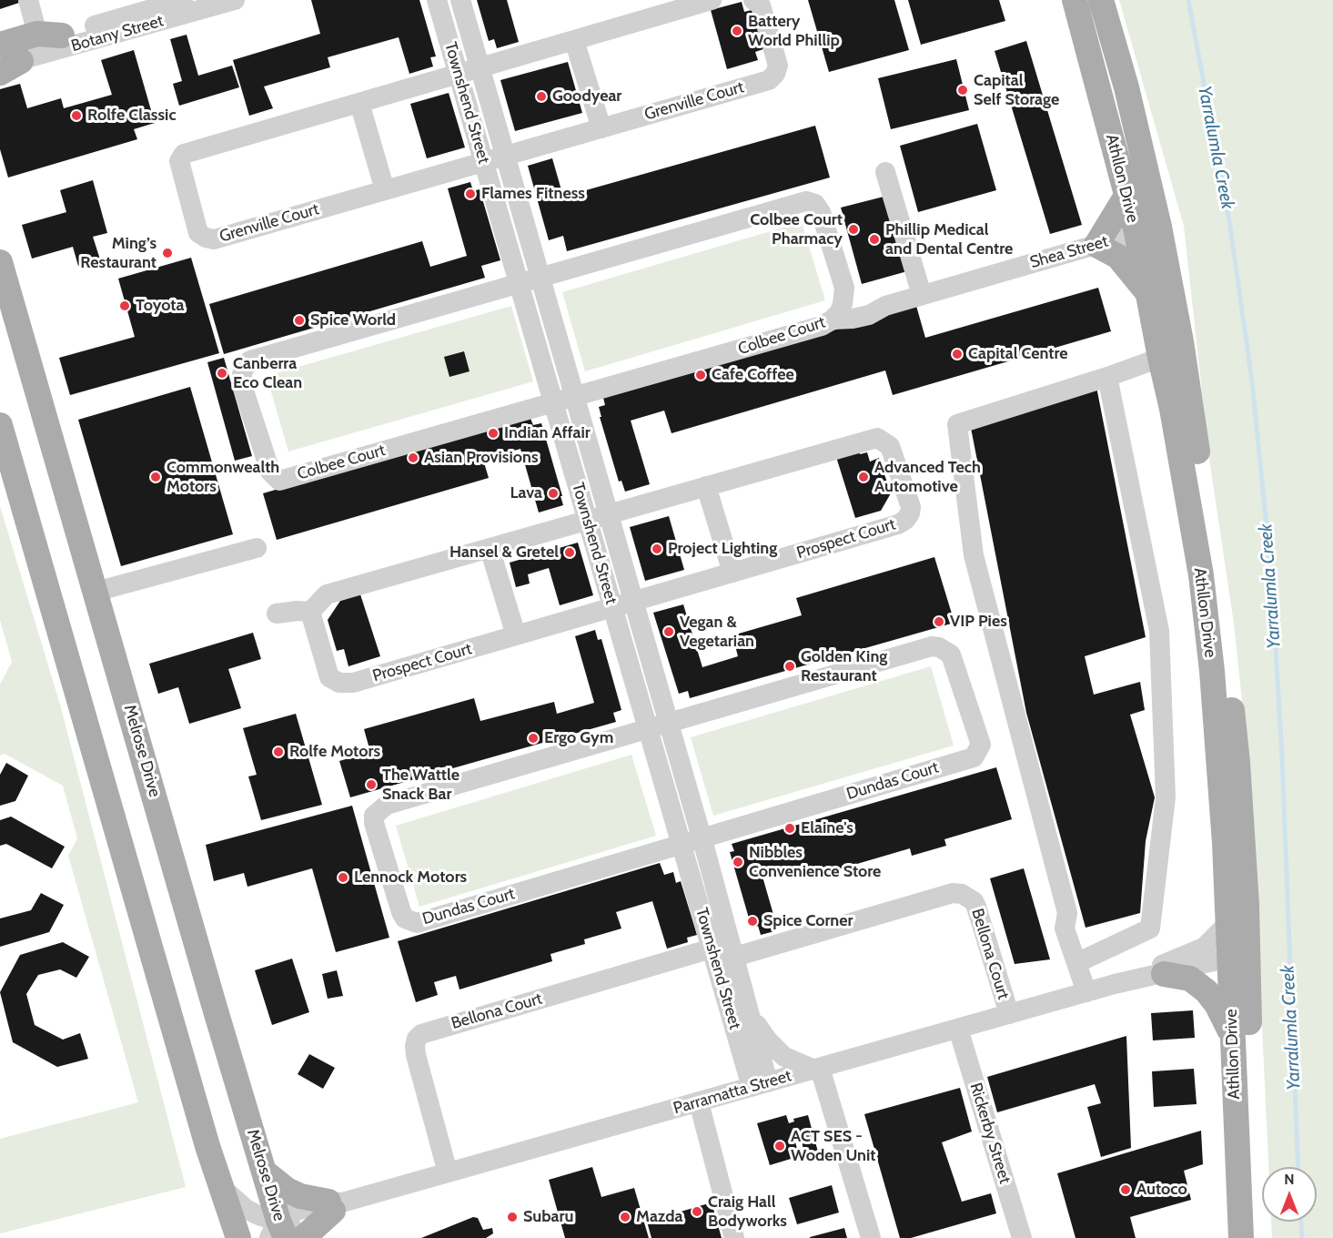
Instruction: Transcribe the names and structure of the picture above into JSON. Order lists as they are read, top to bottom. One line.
{"streets":{"main road":["Athllon Drive","Melrose Drive"],"street":["Botany Street","Grenville Court","Townshend Street","Shea Street","Colbee Court","Prospect Court","Dundas Court","Bellona Court","Parramatta Street","Rickerby Street"]},"crossings":[["Grenville Court","Townshend Street"],["Townshend Street","Colbee Court"],["Townshend Street","Prospect Court"],["Townshend Street","Dundas Court"],["Townshend Street","Bellona Court"],["Townshend Street","Parramatta Street"],["Athllon Drive","Shea Street"],["Athllon Drive","Parramatta Street"],["Shea Street","Colbee Court"],["Melrose Drive","Parramatta Street"],["Bellona Court","Parramatta Street"],["Parramatta Street","Rickerby Street"]],"water":["Yarralumla Creek"],"places":["Battery World Phillip","Capital Self Storage","Goodyear","Rolfe Classic","Flames Fitness","Colbee Court Pharmacy","Phillip Medical and Dental Centre","Ming’s Restaurant","Toyota","Spice World","Capital Centre","Canberra Eco Clean","Cafe Coffee","Indian Affair","Asian Provisions","Commonwealth Motors","Advanced Tech Automotive","Lava","Project Lighting","Hansel & Gretel","VIP Pies","Vegan & Vegetarian","Golden King Restaurant","Ergo Gym","Rolfe Motors","The Wattle Snack Bar","Elaine's","Nibbles Convenience Store","Lennock Motors","Spice Corner","ACT SES - Woden Unit","Autoco","Craig Hall Bodyworks","Subaru","Mazda"],"north":"top"}
